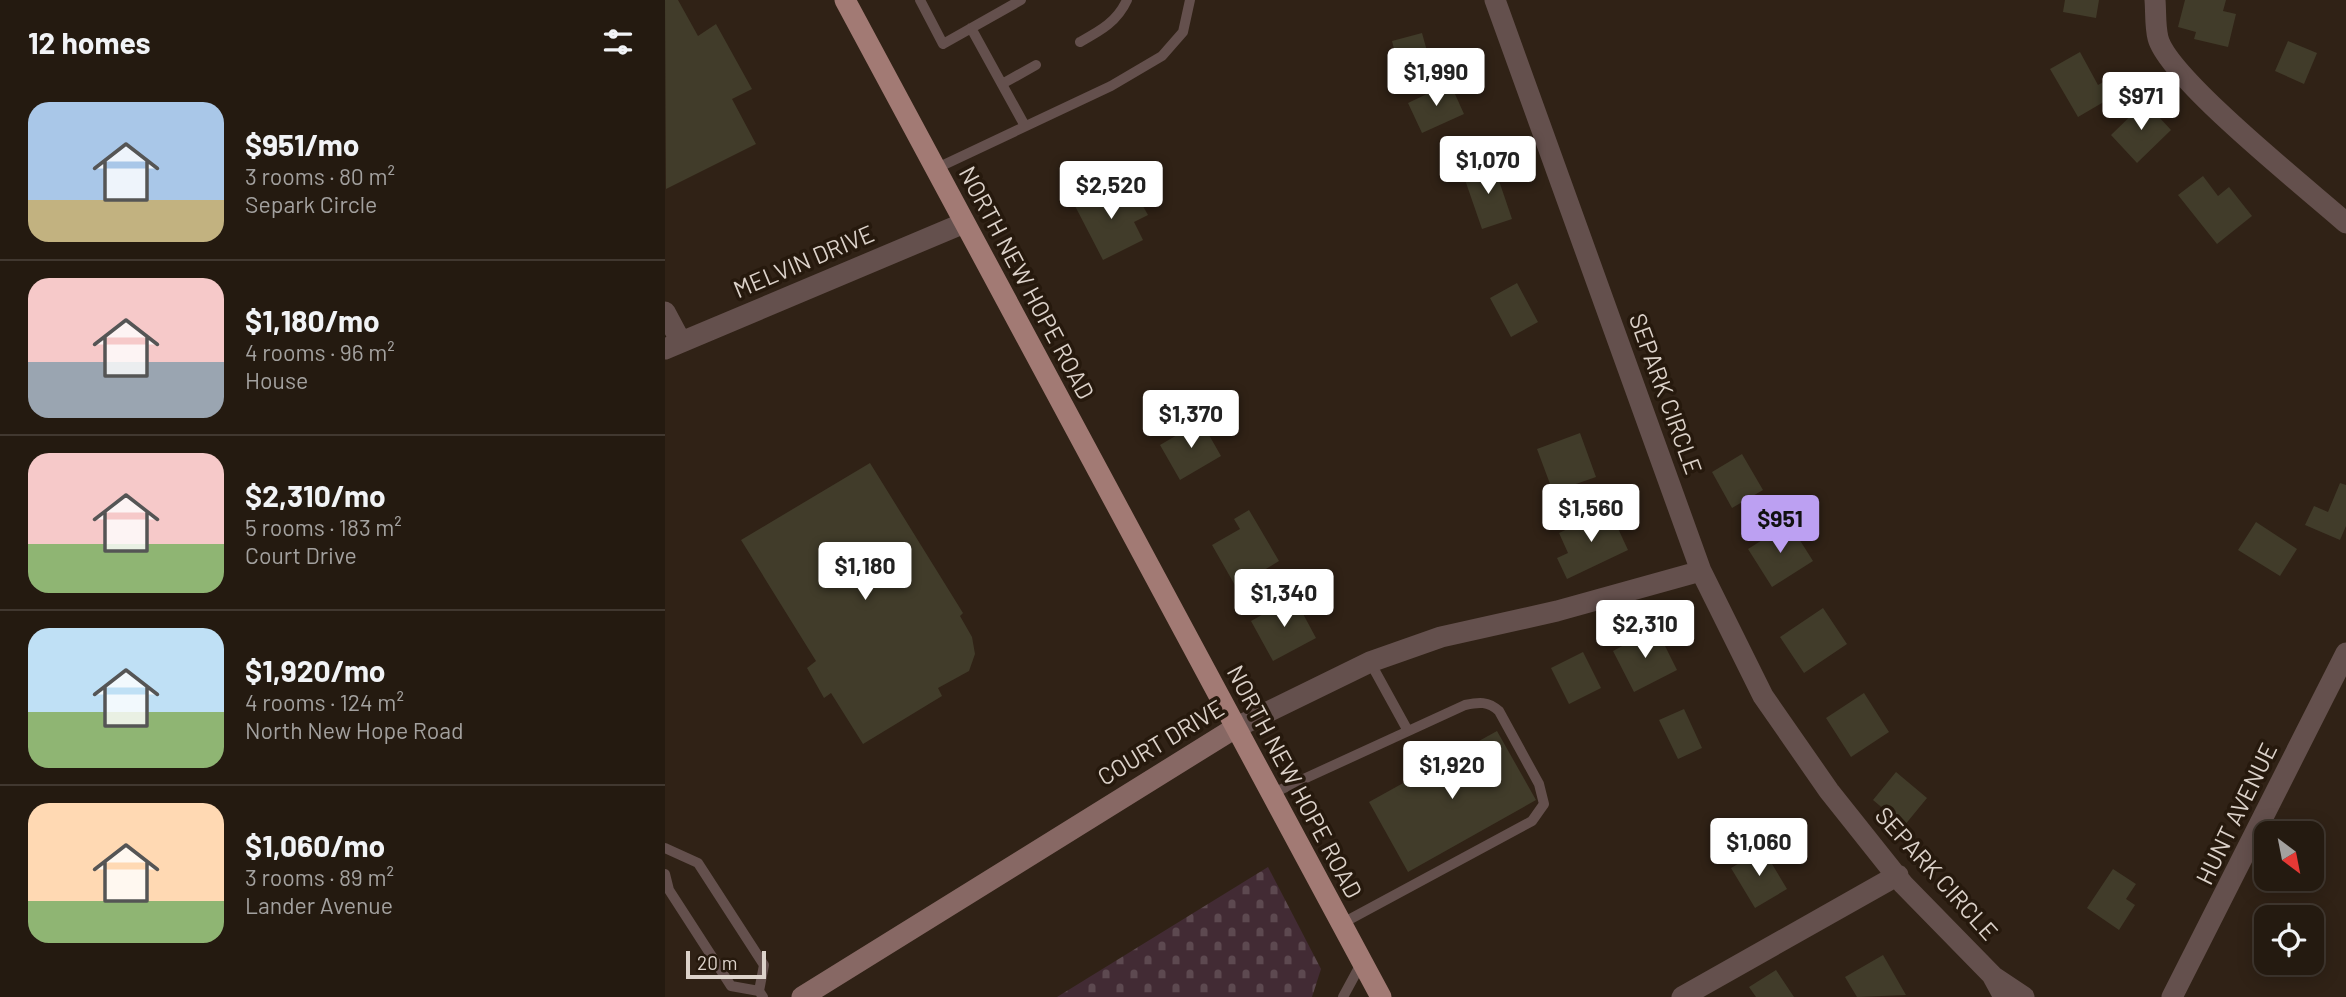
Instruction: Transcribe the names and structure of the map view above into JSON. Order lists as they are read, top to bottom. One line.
{"streets":{"main road":["NORTH NEW HOPE ROAD"],"street":["MELVIN DRIVE","SEPARK CIRCLE","COURT DRIVE","HUNT AVENUE"]},"crossings":[["MELVIN DRIVE","NORTH NEW HOPE ROAD"],["NORTH NEW HOPE ROAD","COURT DRIVE"],["SEPARK CIRCLE","COURT DRIVE"]],"scale_bar":"20 m","north":"bottom right","page":{"heading":"12 homes","price":["$1,990","$971","$1,070","$2,520","$1,370","$1,560","$951","$1,180","$1,340","$2,310","$1,920","$1,060"],"list":[{"name":"$951/mo","note":"3 rooms · 80 m² · Separk Circle"},{"name":"$1,180/mo","note":"4 rooms · 96 m² · House"},{"name":"$2,310/mo","note":"5 rooms · 183 m² · Court Drive"},{"name":"$1,920/mo","note":"4 rooms · 124 m² · North New Hope Road"},{"name":"$1,060/mo","note":"3 rooms · 89 m² · Lander Avenue"}],"scale":"20 m"}}
